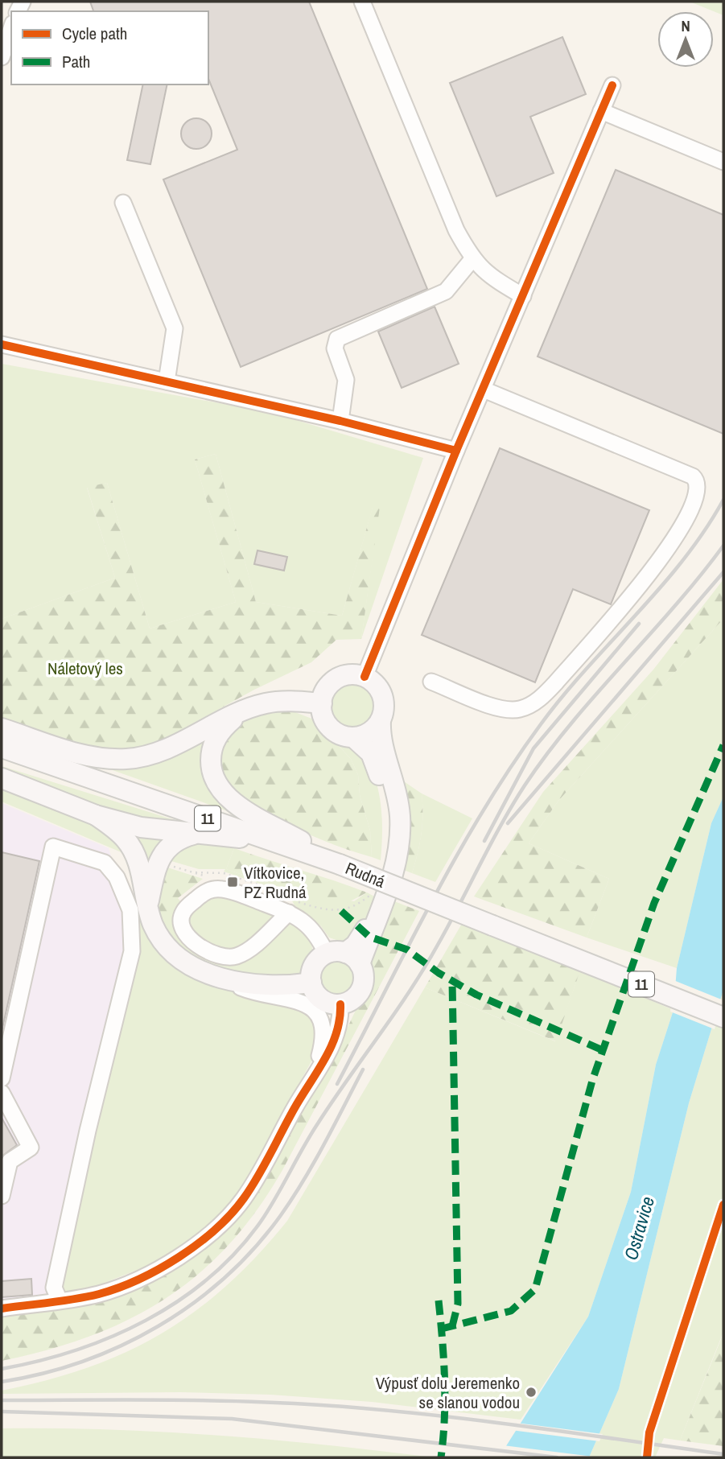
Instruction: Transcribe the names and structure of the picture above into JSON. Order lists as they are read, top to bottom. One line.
{"streets":{"main road":["11","Rudná"]},"water":["Ostravice"],"parks":["Náletový les"],"places":{"transit":["Vítkovice, PZ Rudná"],"other":["Výpusť dolu Jeremenko se slanou vodou"]},"legend":["Cycle path","Path"],"north":"top"}
